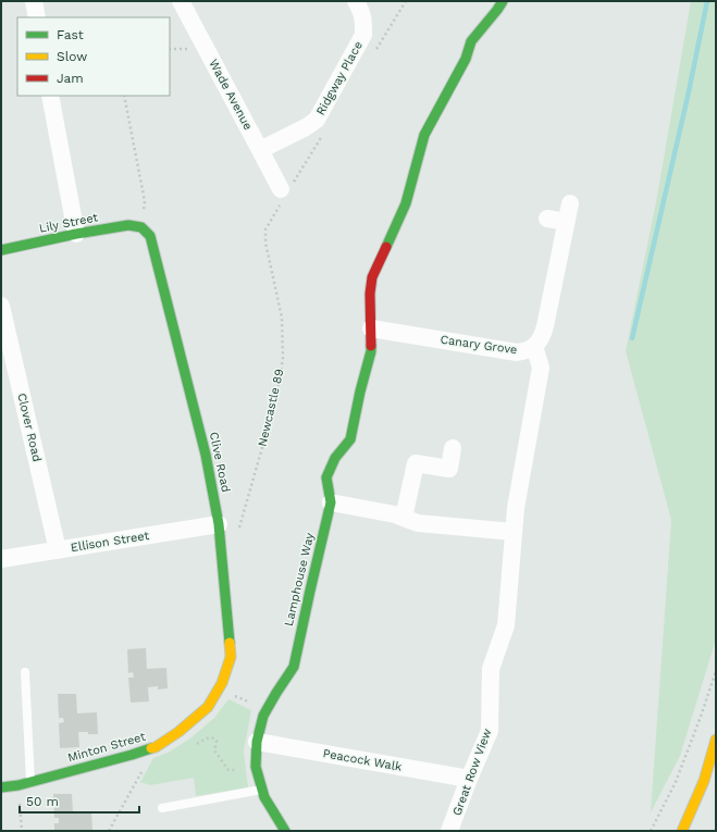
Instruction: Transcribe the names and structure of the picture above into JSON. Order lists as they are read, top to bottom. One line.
{"streets":{"main road":["Lily Street","Clive Road","Lamphouse Way","Minton Street"],"street":["Ridgway Place","Wade Avenue","Canary Grove","Clover Road","Ellison Street","Peacock Walk","Great Row View"],"path":["Newcastle 89"]},"crossings":[["Ridgway Place","Wade Avenue"],["Wade Avenue","Newcastle 89"],["Lily Street","Clive Road"],["Canary Grove","Lamphouse Way"],["Canary Grove","Great Row View"],["Clover Road","Ellison Street"],["Clive Road","Ellison Street"],["Clive Road","Minton Street"],["Lamphouse Way","Peacock Walk"],["Peacock Walk","Great Row View"]],"legend":["Fast","Slow","Jam"],"scale_bar":"50 m"}
